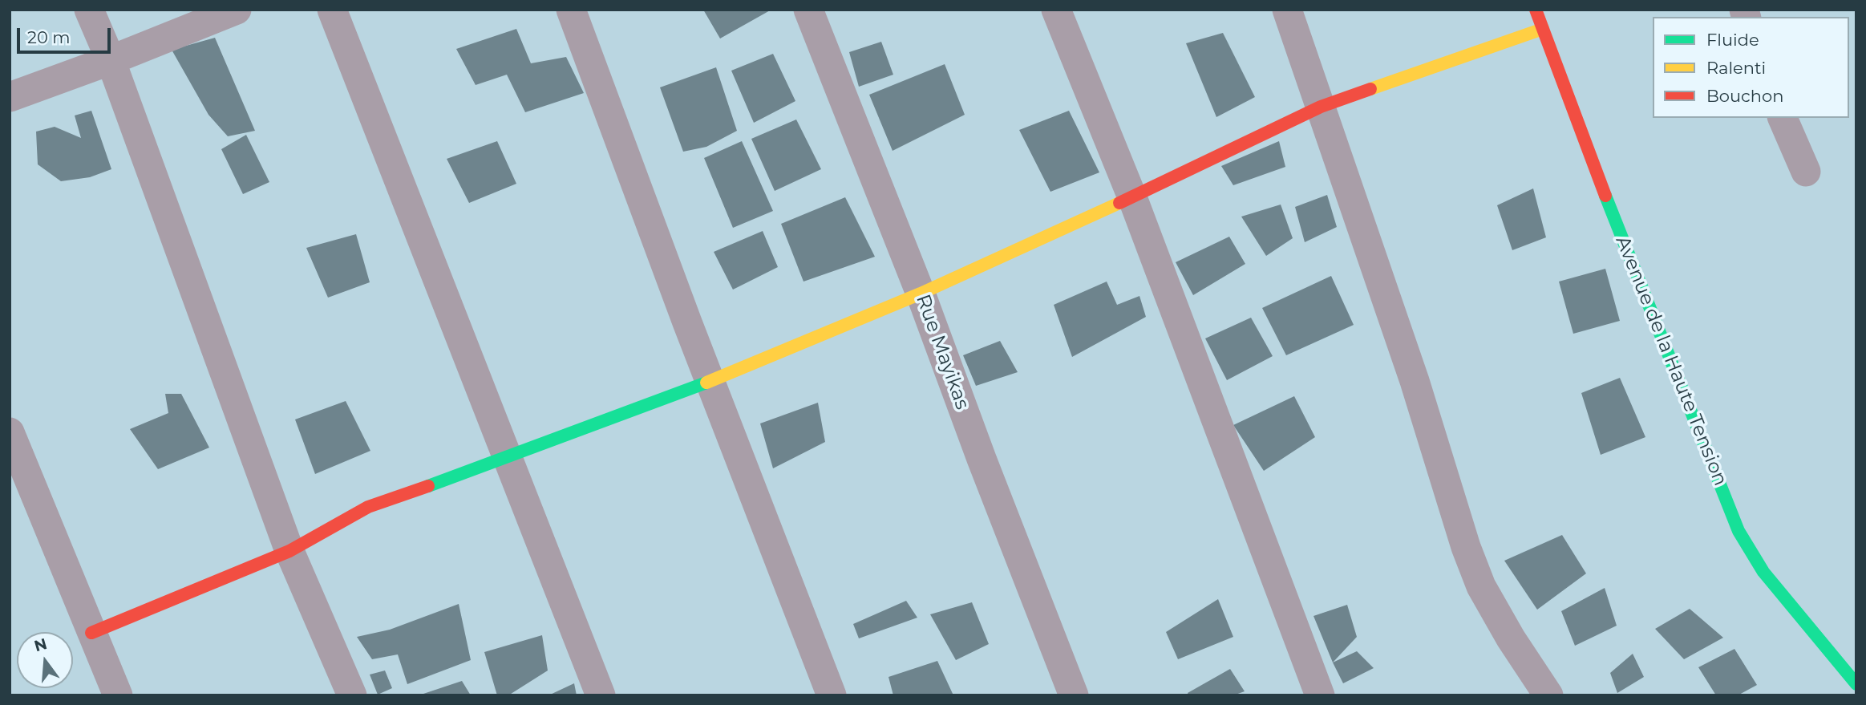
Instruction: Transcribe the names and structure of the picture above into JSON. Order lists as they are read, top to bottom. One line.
{"streets":{"street":["Rue Mayikas","Avenue de la Haute Tension"]},"legend":["Fluide","Ralenti","Bouchon"],"scale_bar":"20 m","north":"top"}
